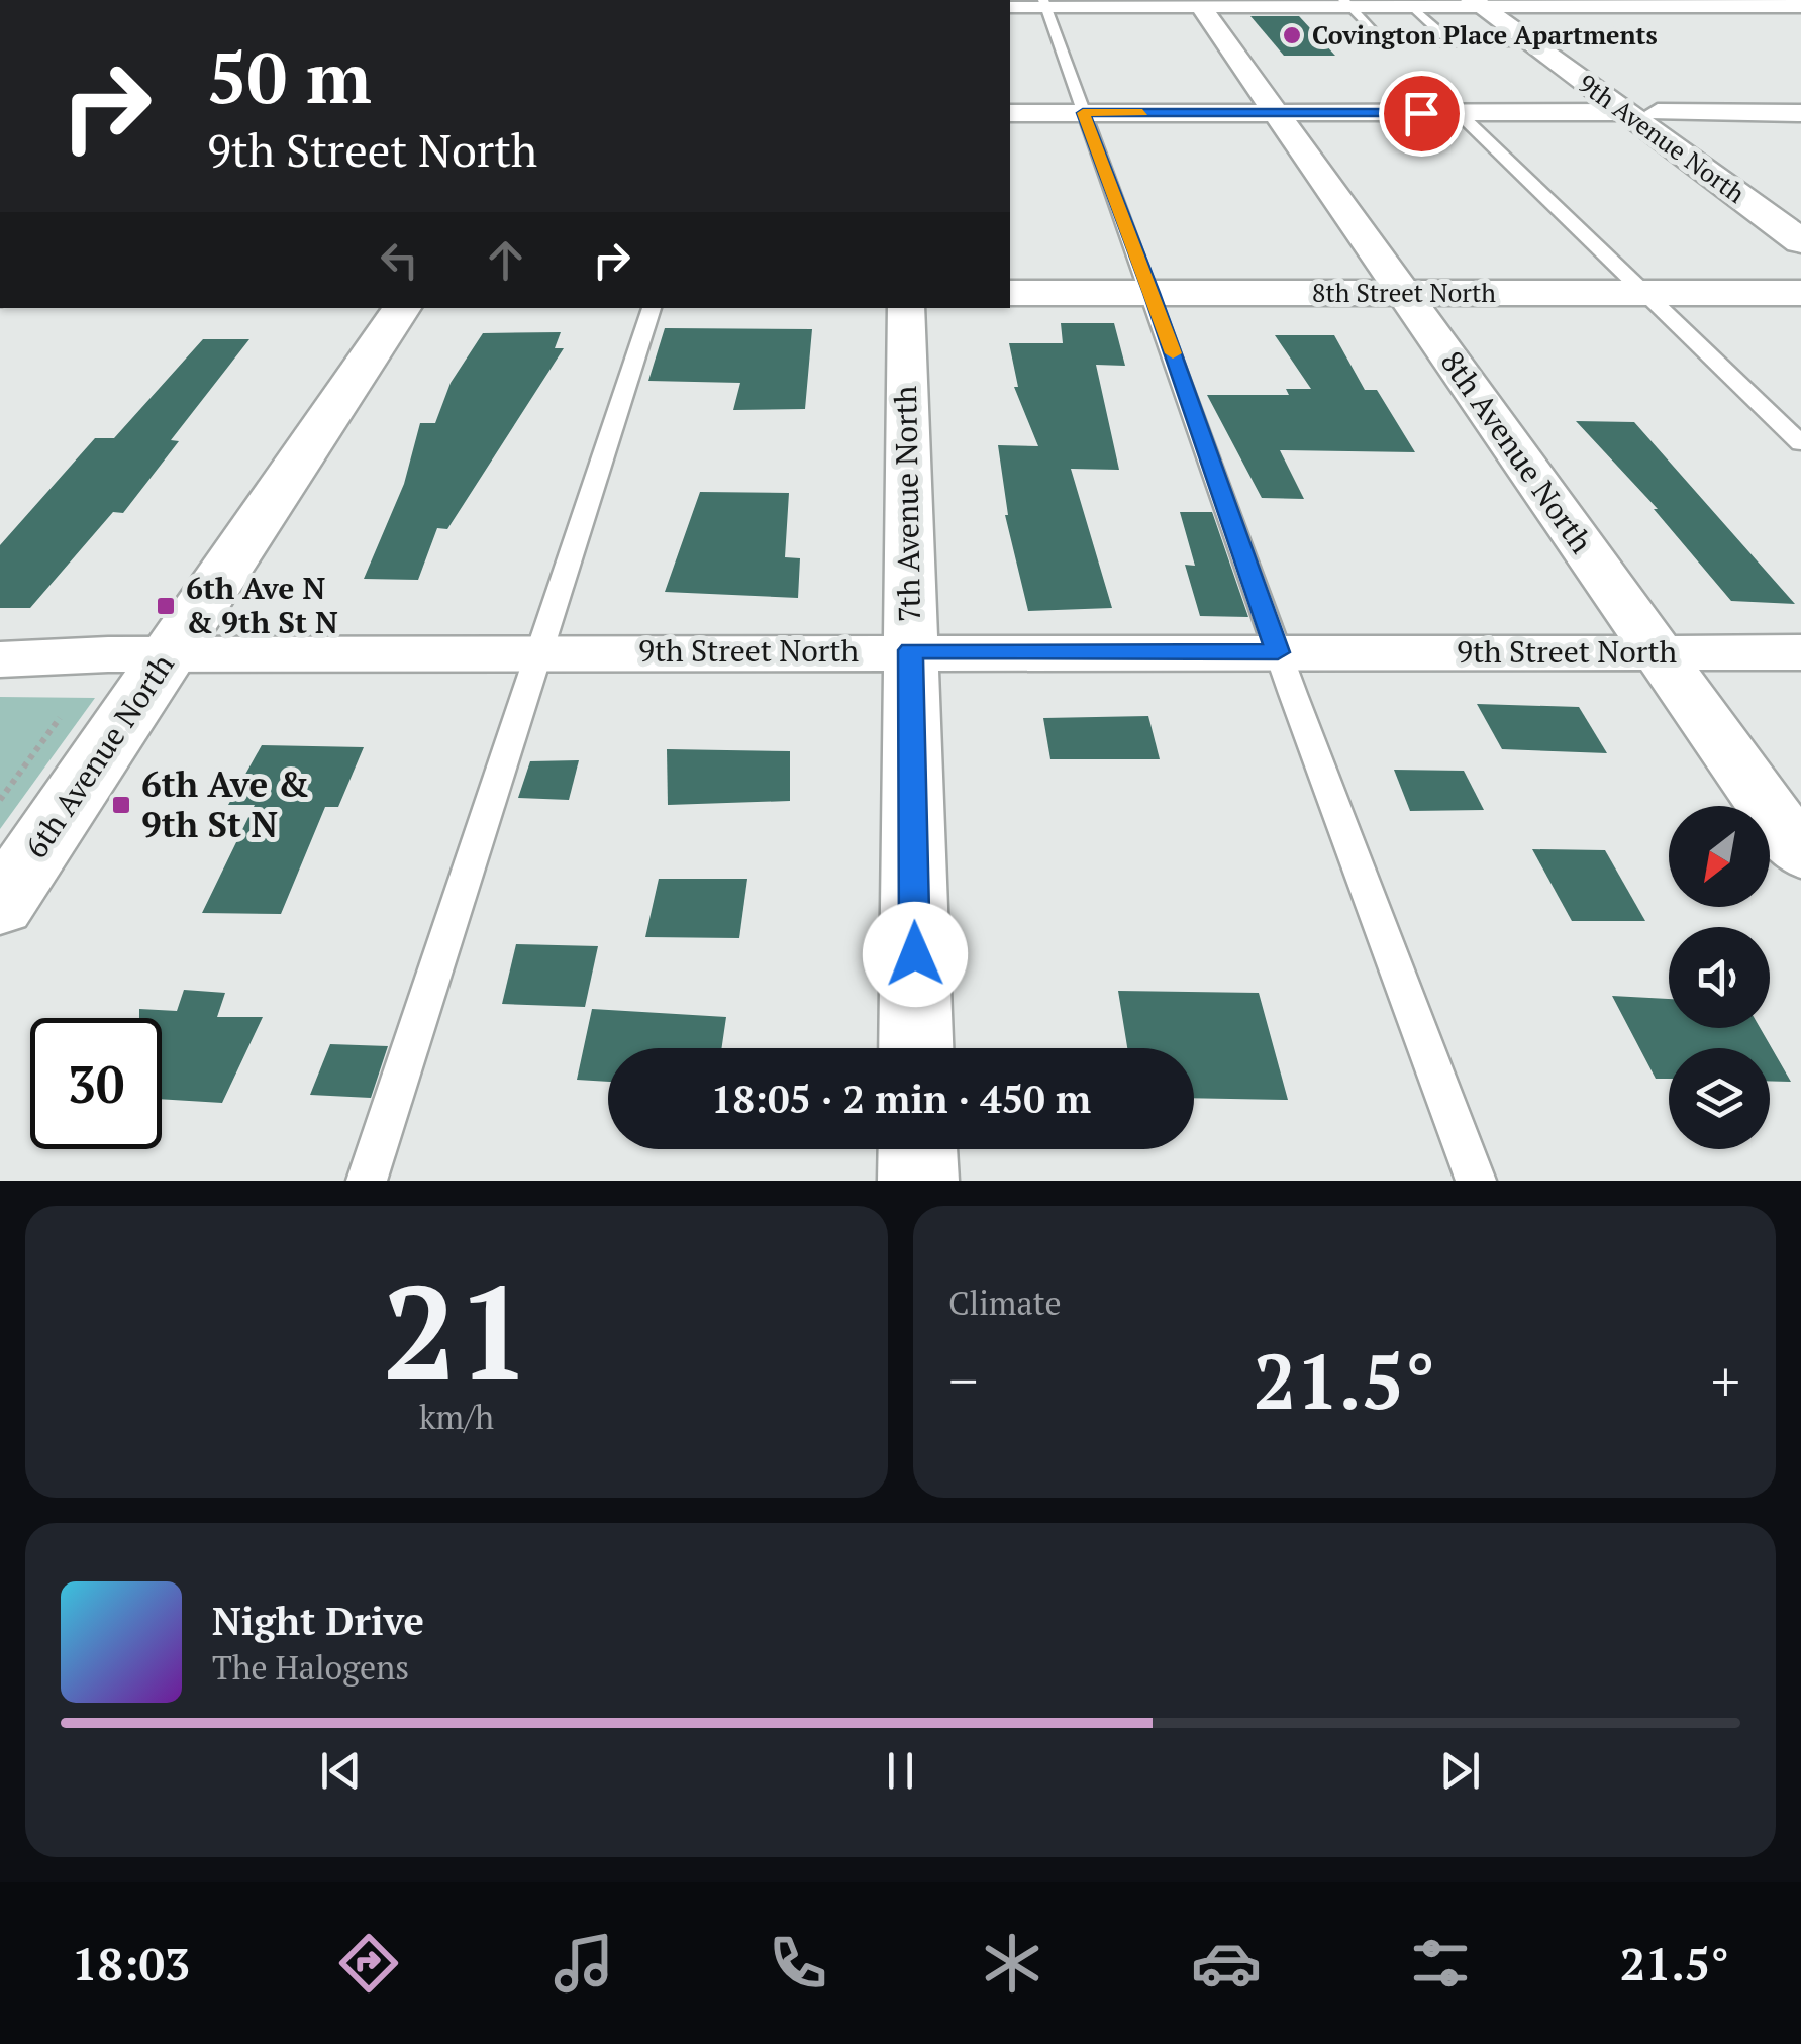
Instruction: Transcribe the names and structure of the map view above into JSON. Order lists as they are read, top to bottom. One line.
{"streets":{"main road":["9th Avenue North","8th Street North","6th Avenue North"],"street":["8th Avenue North","7th Avenue North","9th Street North"]},"crossings":[["8th Street North","8th Avenue North"],["8th Avenue North","9th Street North"],["7th Avenue North","9th Street North"],["9th Street North","6th Avenue North"]],"places":{"other":["Covington Place Apartments"],"transit":["6th Ave N & 9th St N","6th Ave & 9th St N"]},"north":"bottom left","page":{"turn":["50 m","9th Street North"],"limit":"30","trip":"18:05 · 2 min · 450 m","tile":[["21","km/h"],"Climate"],"heat":["−","21.5°","+"],"song":["Night Drive","The Halogens"],"tabs":["18:03","21.5°"]}}
